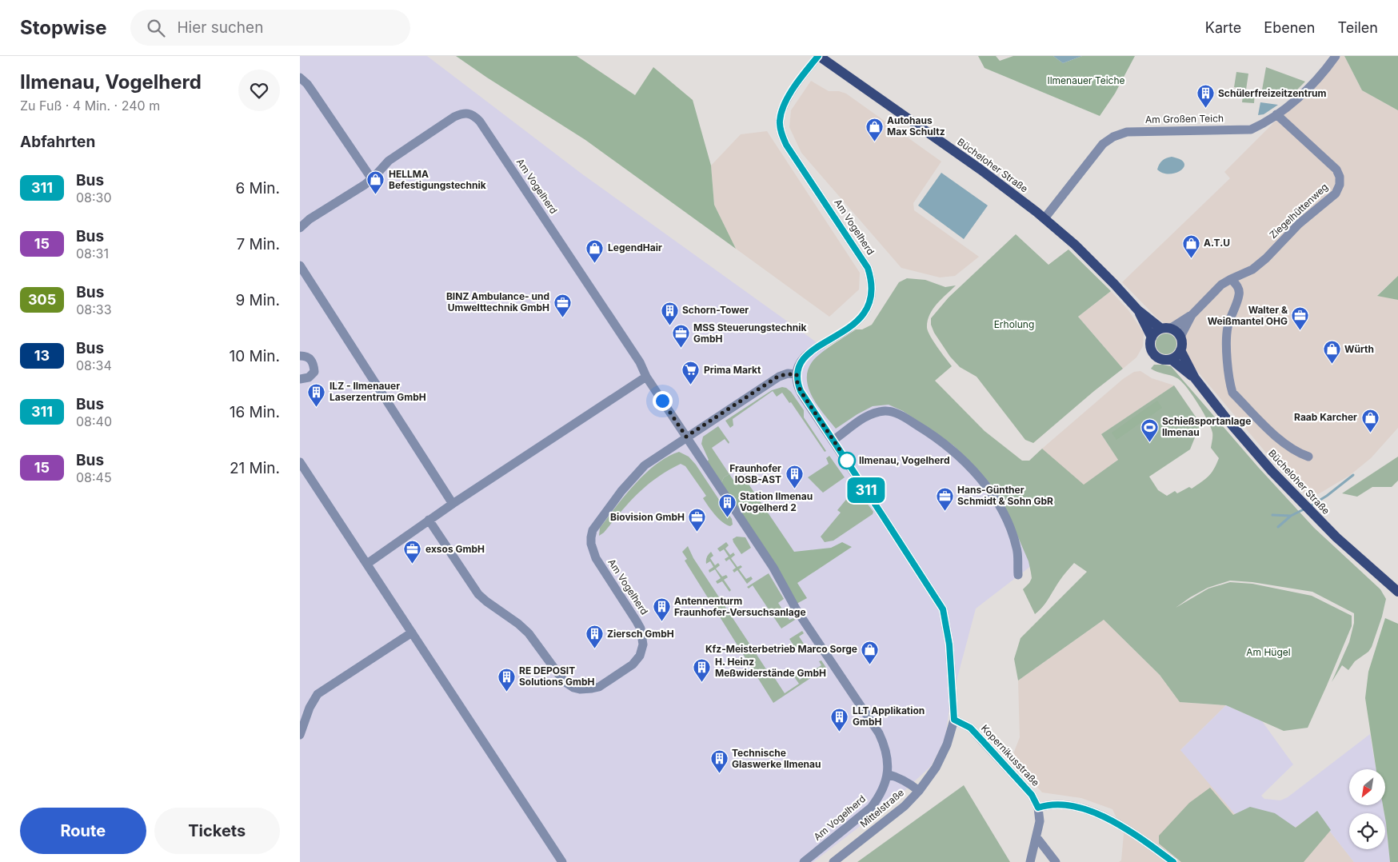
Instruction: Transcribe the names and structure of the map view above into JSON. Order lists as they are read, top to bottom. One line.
{"streets":{"main road":["Bücheloher Straße"],"street":["Am Großen Teich","Am Vogelherd","Ziegelhüttenweg","Kopernikusstraße","Mittelstraße"]},"crossings":[["Am Großen Teich","Bücheloher Straße"],["Am Großen Teich","Ziegelhüttenweg"],["Bücheloher Straße","Am Vogelherd"],["Bücheloher Straße","Ziegelhüttenweg"],["Kopernikusstraße","Mittelstraße"]],"parks":["Ilmenauer Teiche","Erholung","Am Hügel"],"places":{"building":["Schülerfreizeitzentrum","Schorn-Tower","ILZ - Ilmenauer Laserzentrum GmbH","Fraunhofer IOSB-AST","Station Ilmenau Vogelherd 2","Antennenturm Fraunhofer-Versuchsanlage","Ziersch GmbH","H. Heinz Meßwiderstände GmbH","RE DEPOSIT Solutions GmbH","LLT Applikation GmbH","Technische Glaswerke Ilmenau"],"shop":["Autohaus Max Schultz","HELLMA Befestigungstechnik","A.T.U","LegendHair","Würth","Raab Karcher","Kfz-Meisterbetrieb Marco Sorge"],"office":["BINZ Ambulance- und Umwelttechnik GmbH","Walter & Weißmantel OHG","MSS Steuerungstechnik GmbH","Hans-Günther Schmidt & Sohn GbR","Biovision GmbH","exsos GmbH"],"supermarket":["Prima Markt"],"sports":["Schießsportanlage Ilmenau"],"other":["Ilmenau, Vogelherd"]},"lines":["bus line 311"],"north":"bottom left","page":{"header":"Stopwise","search":"Hier suchen","nav":["Karte","Ebenen","Teilen"],"heading":[["Ilmenau, Vogelherd","Zu Fuß · 4 Min. · 240 m"],"Abfahrten"],"on_map":"311","list":[{"mark":"311","name":"Bus","note":"08:30","value":"6 Min."},{"mark":"15","name":"Bus","note":"08:31","value":"7 Min."},{"mark":"305","name":"Bus","note":"08:33","value":"9 Min."},{"mark":"13","name":"Bus","note":"08:34","value":"10 Min."},{"mark":"311","name":"Bus","note":"08:40","value":"16 Min."},{"mark":"15","name":"Bus","note":"08:45","value":"21 Min."}],"buttons":["Route","Tickets"]}}
